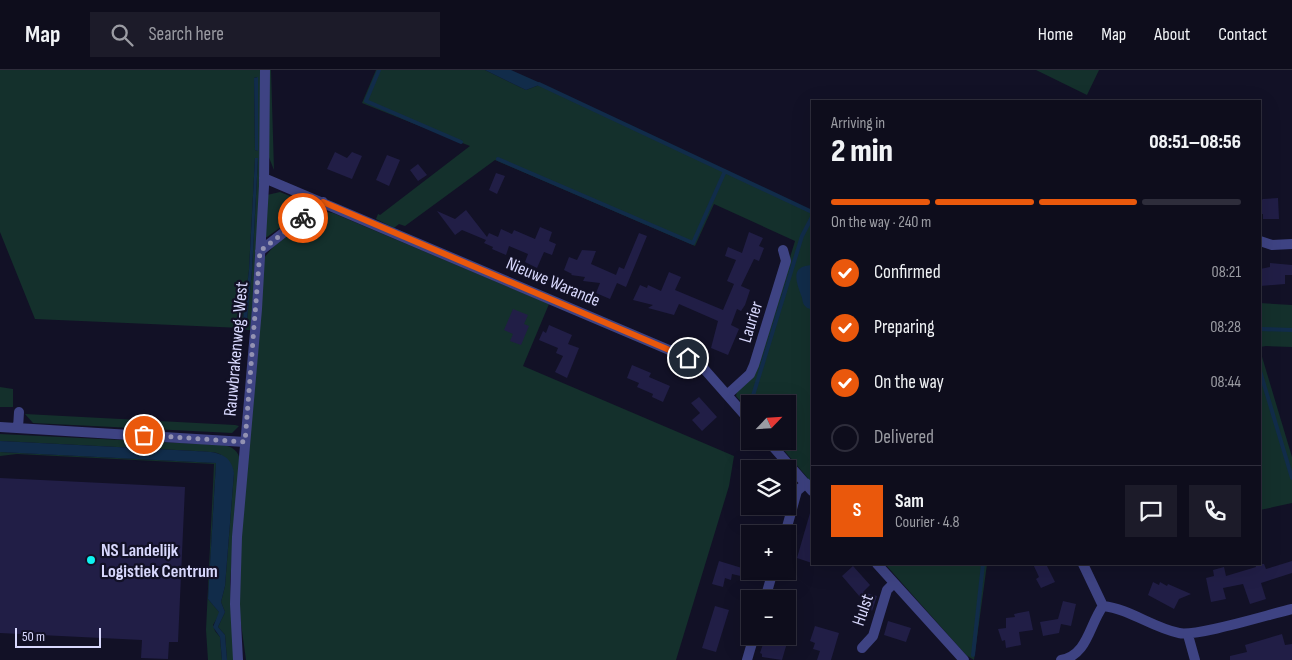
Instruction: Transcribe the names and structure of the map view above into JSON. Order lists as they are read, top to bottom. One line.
{"streets":{"street":["Nieuwe Warande","Laurier","Rauwbrakenweg-West","Hulst"]},"crossings":[["Nieuwe Warande","Laurier"],["Nieuwe Warande","Rauwbrakenweg-West"]],"places":["NS Landelijk Logistiek Centrum"],"scale_bar":"50 m","north":"top right","page":{"header":"Map","search":"Search here","nav":["Home","Map","About","Contact"],"heading":["2 min","Arriving in","08:51–08:56"],"panel":["Sam","Courier · 4.8"],"bar":"On the way · 240 m","list":[["Confirmed","08:21"],["Preparing","08:28"],["On the way","08:44"],"Delivered"],"map_buttons":["+","−"],"round":"S","scale":"50 m"}}
